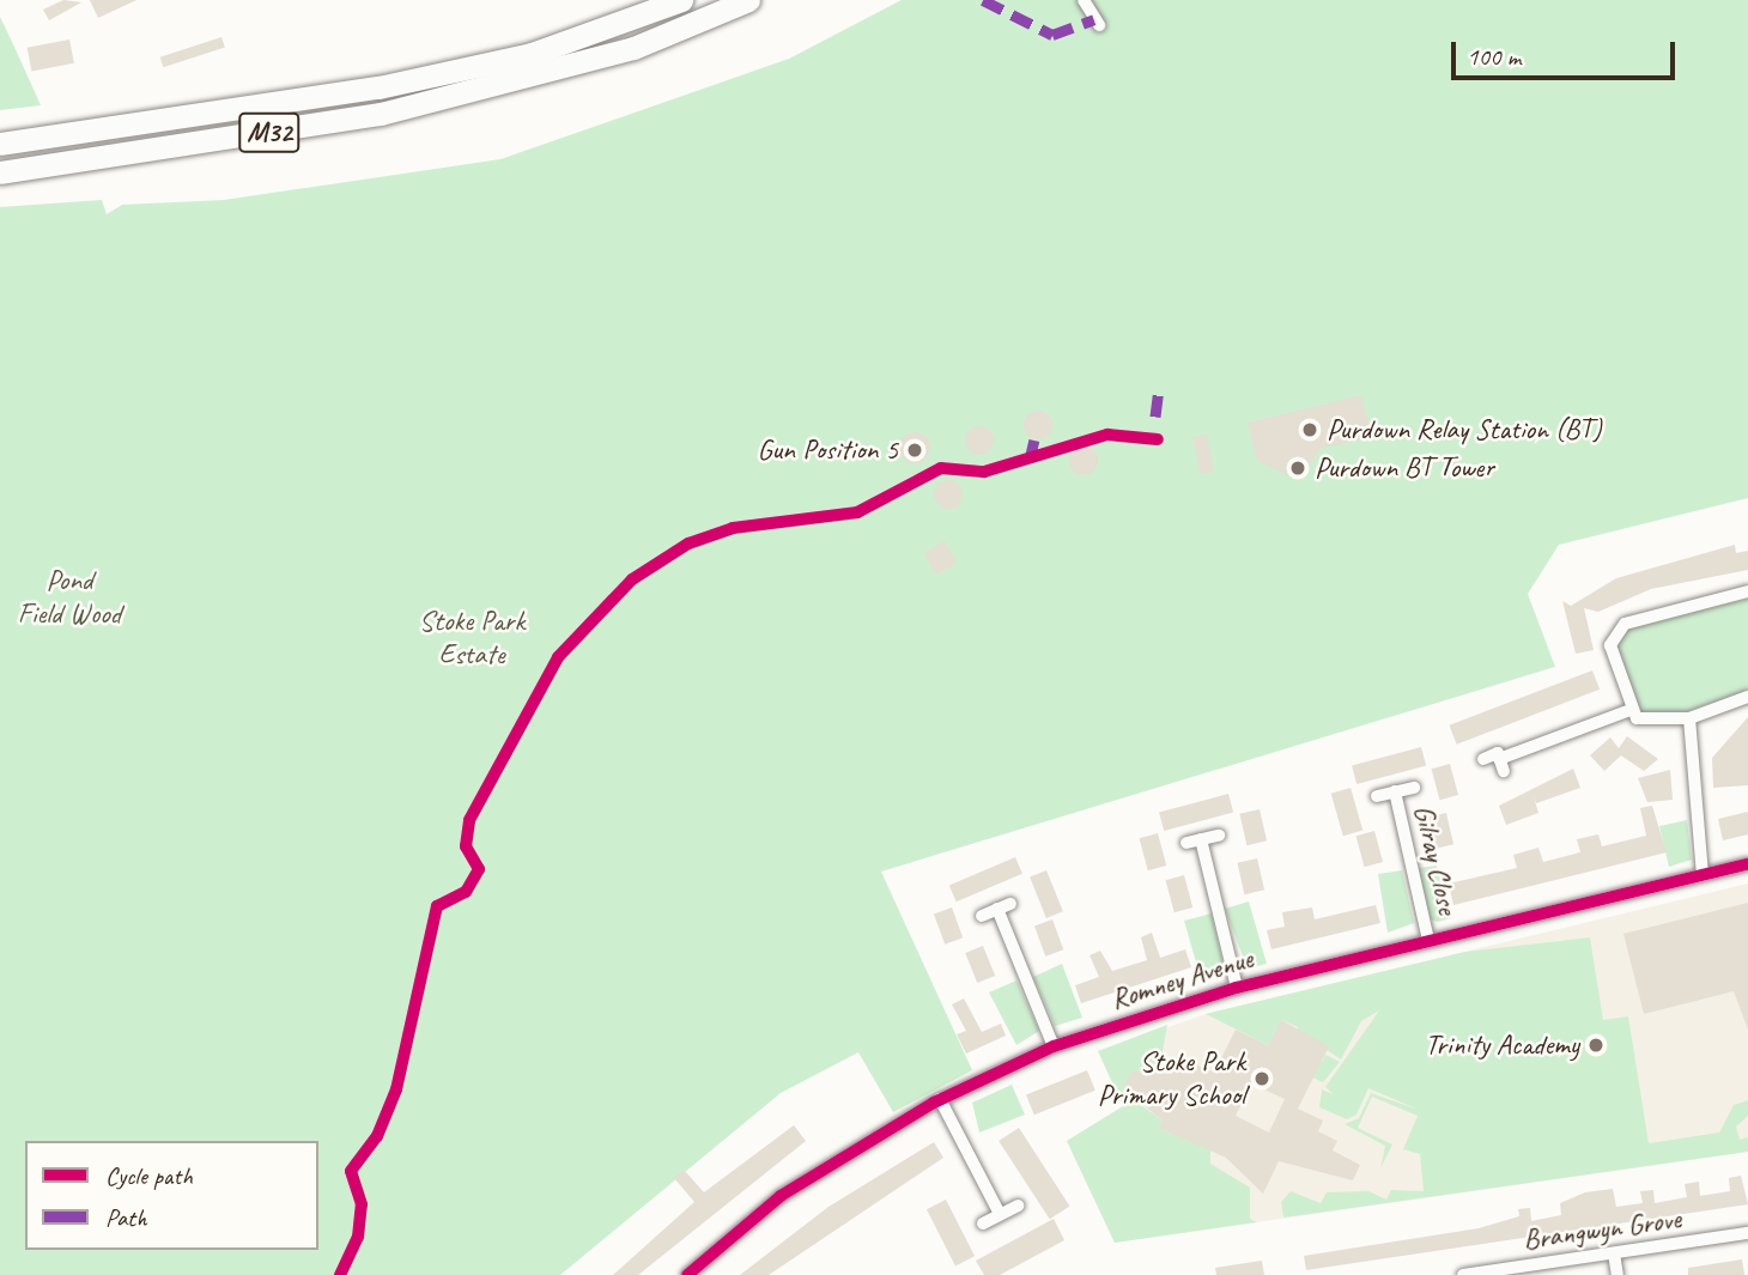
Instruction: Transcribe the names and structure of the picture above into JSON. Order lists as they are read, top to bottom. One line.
{"streets":{"highway":["M32"],"street":["Gilray Close","Romney Avenue","Brangwyn Grove"]},"crossings":[["Gilray Close","Romney Avenue"]],"parks":["Pond Field Wood","Stoke Park Estate"],"places":["Purdown Relay Station (BT)","Gun Position 5","Purdown BT Tower","Trinity Academy","Stoke Park Primary School"],"legend":["Cycle path","Path"],"scale_bar":"100 m"}
